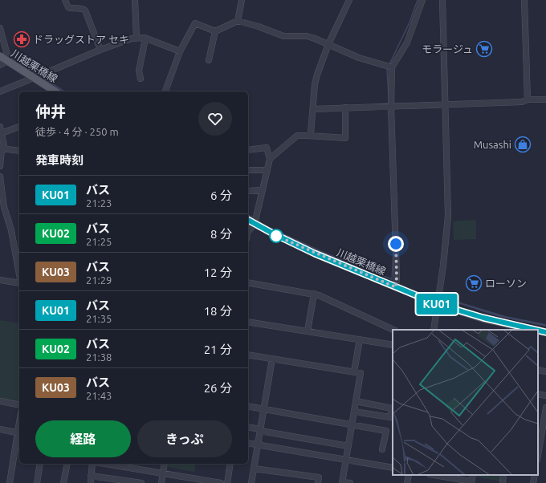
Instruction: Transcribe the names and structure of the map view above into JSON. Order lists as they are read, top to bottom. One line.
{"streets":{"main road":["川越栗橋線"]},"places":{"pharmacy":["ドラッグストア セキ"],"supermarket":["モラージュ","ローソン"],"shop":["Musashi"]},"lines":["bus line KU01"],"page":{"on_map":"KU01","heading":[["仲井","徒歩 · 4 分 · 250 m"],"発車時刻"],"list":[{"mark":"KU01","name":"バス","note":"21:23","value":"6 分"},{"mark":"KU02","name":"バス","note":"21:25","value":"8 分"},{"mark":"KU03","name":"バス","note":"21:29","value":"12 分"},{"mark":"KU01","name":"バス","note":"21:35","value":"18 分"},{"mark":"KU02","name":"バス","note":"21:38","value":"21 分"},{"mark":"KU03","name":"バス","note":"21:43","value":"26 分"}],"buttons":["経路","きっぷ"]}}
